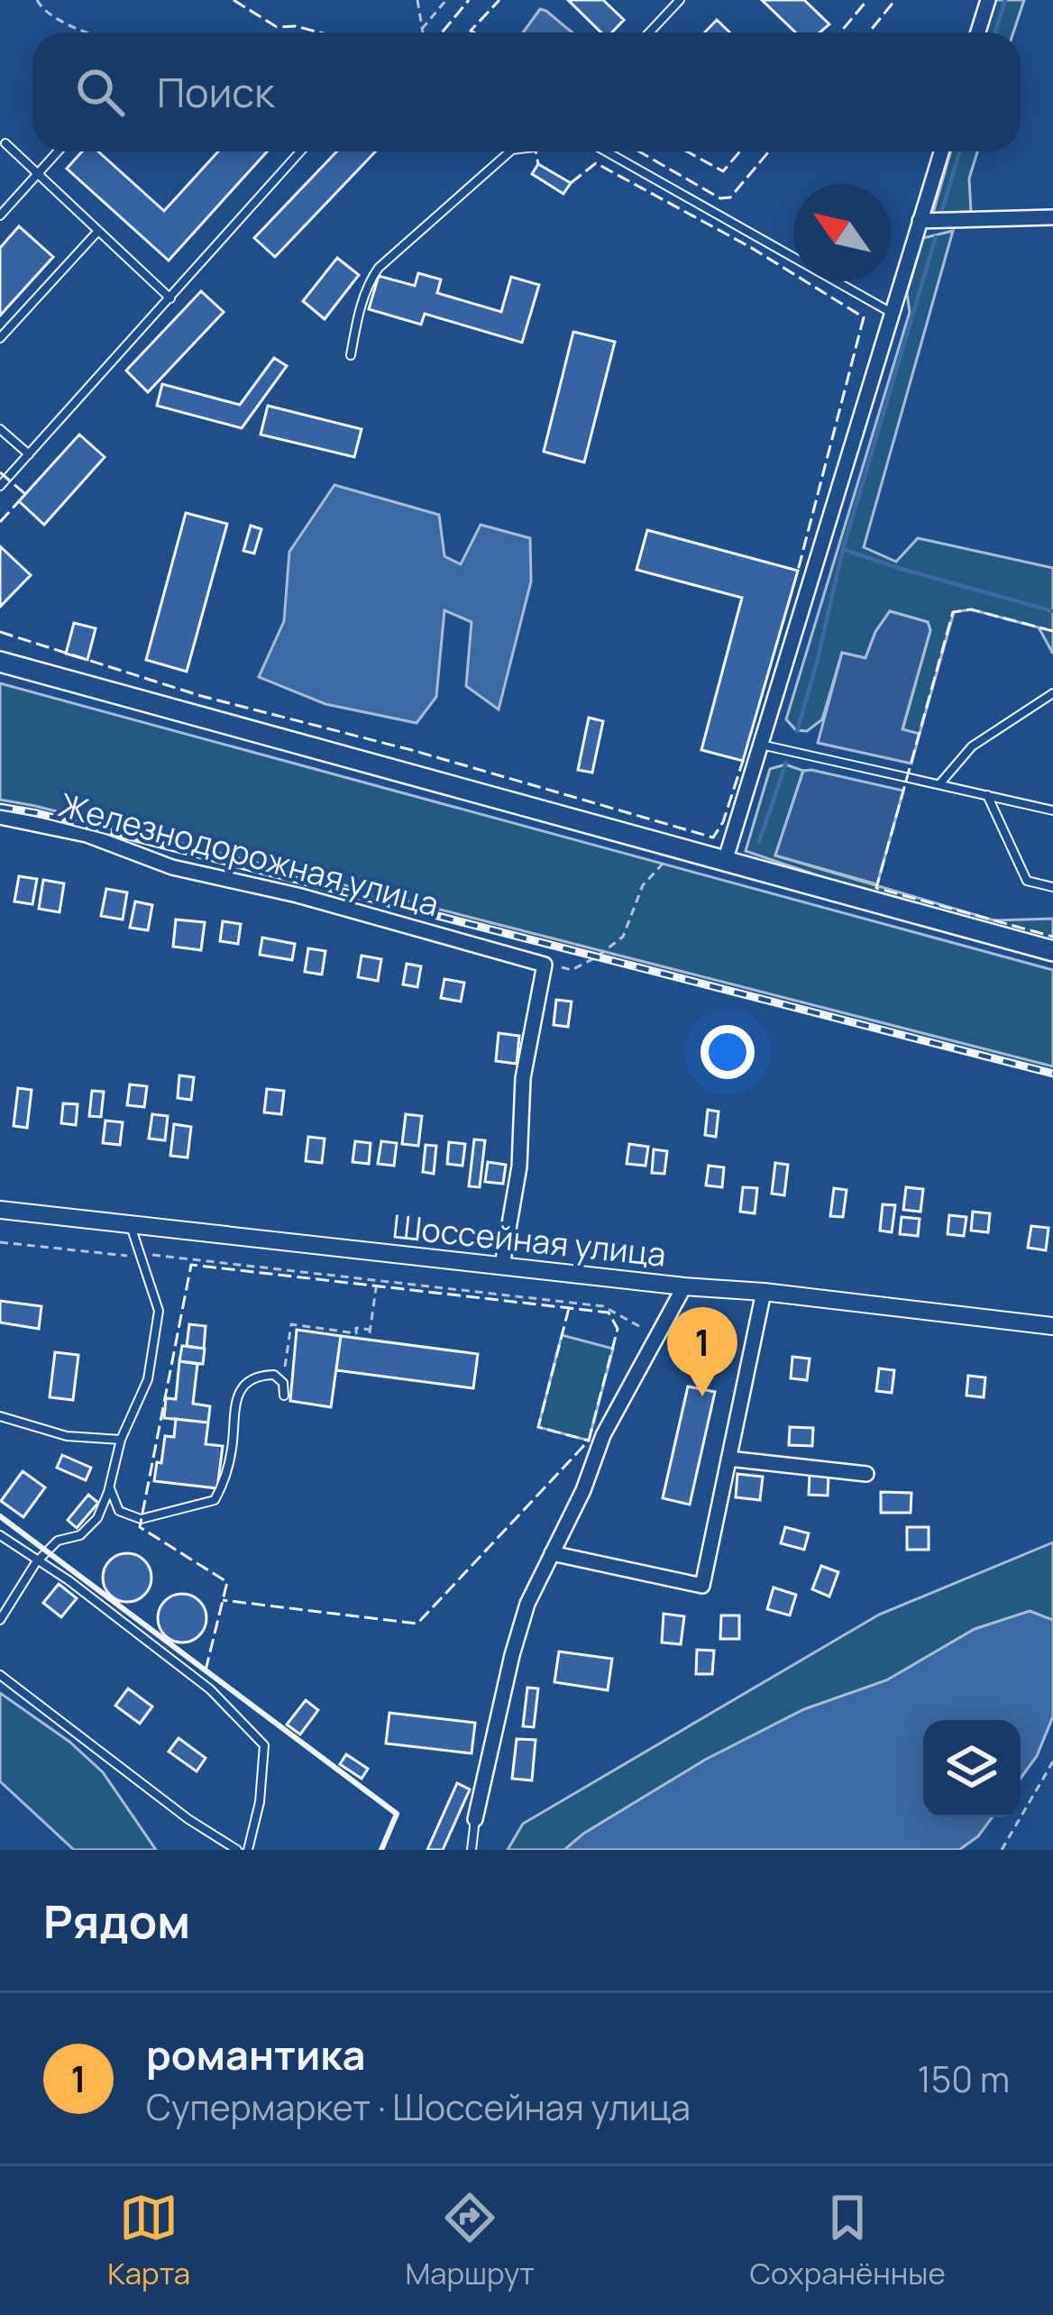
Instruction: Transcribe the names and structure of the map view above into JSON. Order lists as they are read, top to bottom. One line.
{"streets":{"street":["Железнодорожная улица","Шоссейная улица"]},"north":"top left","page":{"search":"Поиск","pins":"1","heading":"Рядом","list":[{"mark":"1","name":"романтика","note":"Супермаркет · Шоссейная улица","value":"150 m"}],"nav":["Карта","Маршрут","Сохранённые"]}}
